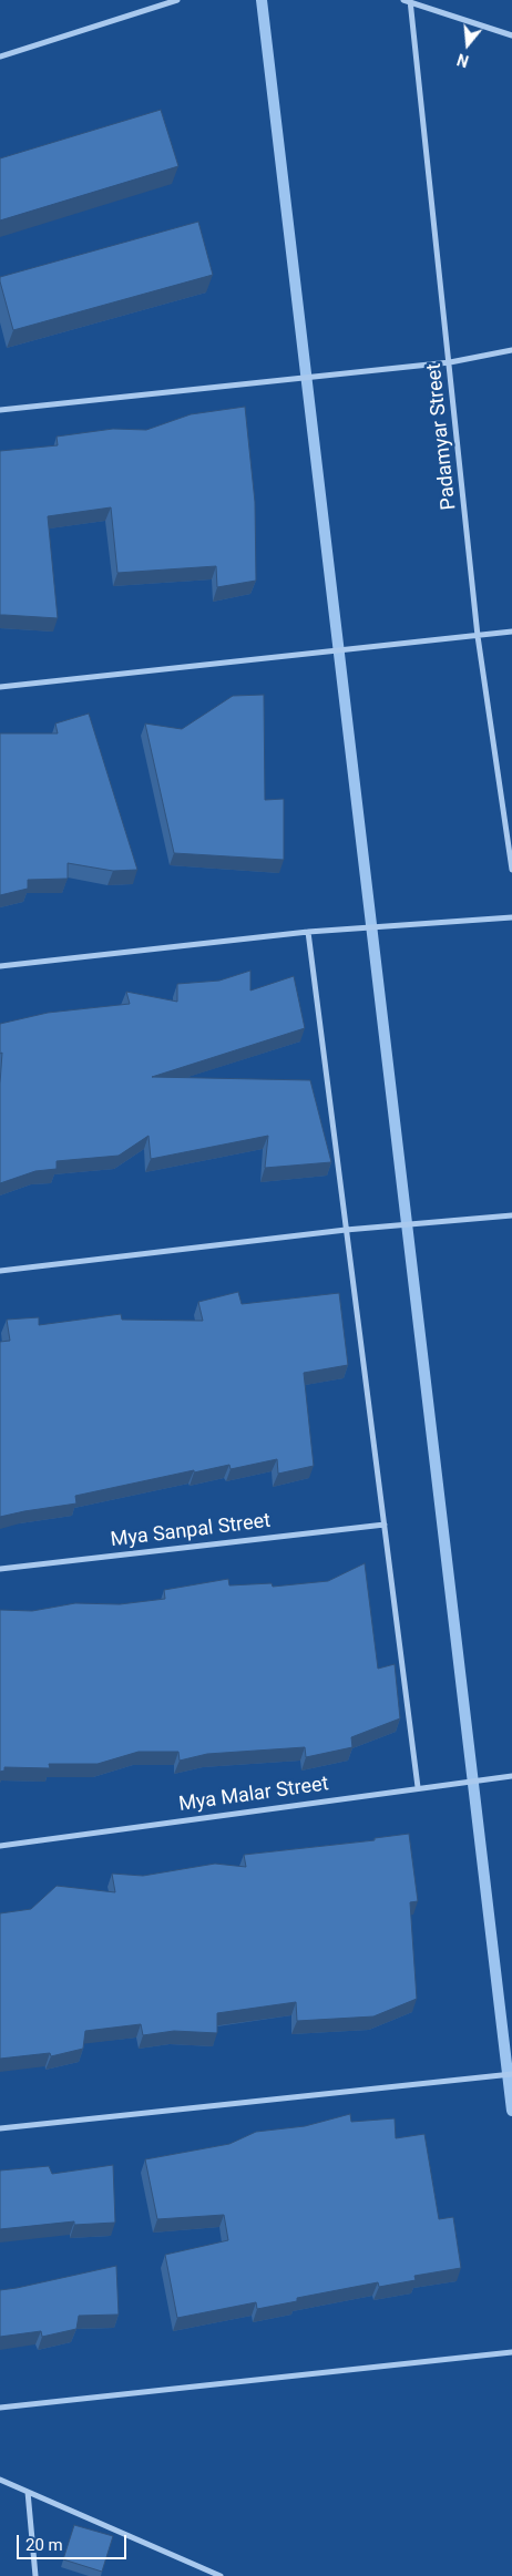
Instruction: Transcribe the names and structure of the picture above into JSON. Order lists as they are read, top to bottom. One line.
{"streets":{"street":["Padamyar Street","Mya Sanpal Street","Mya Malar Street"]},"scale_bar":"20 m","north":"bottom"}
